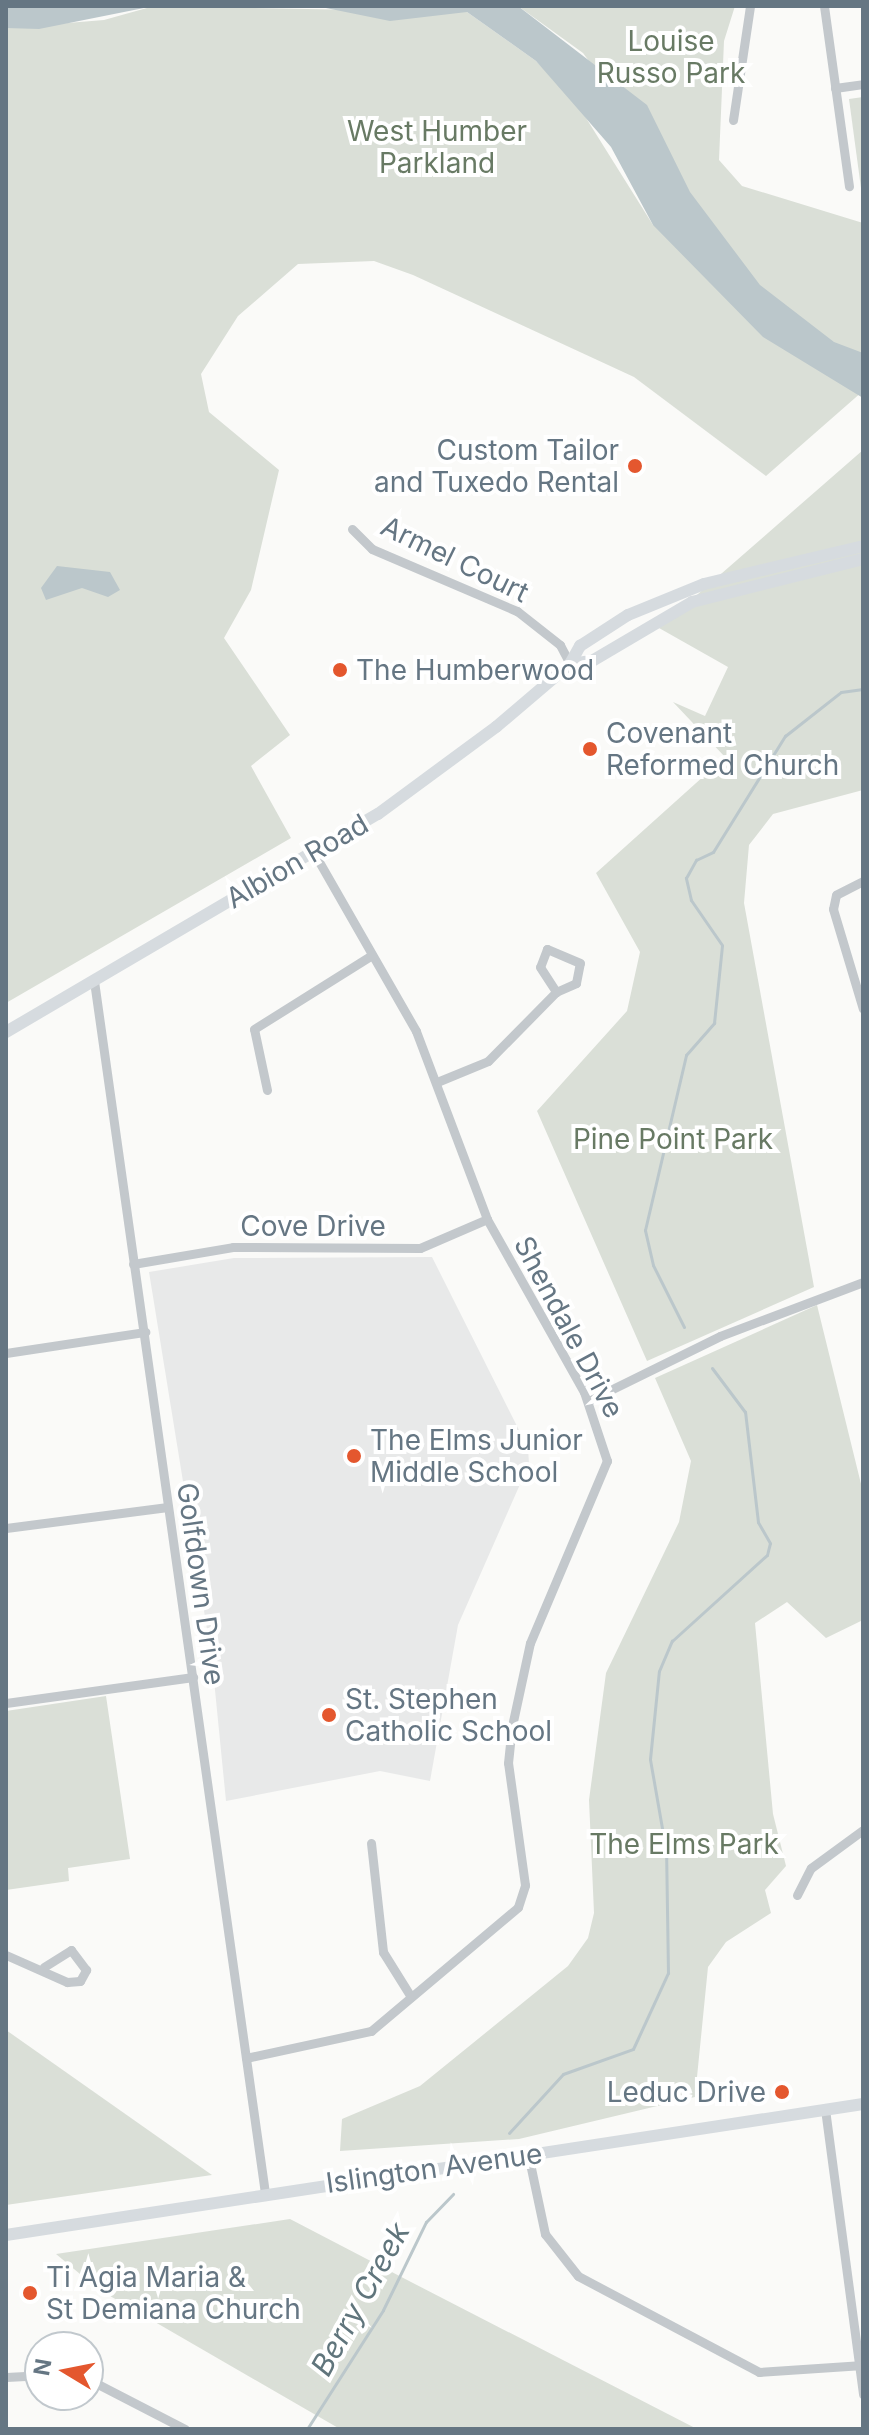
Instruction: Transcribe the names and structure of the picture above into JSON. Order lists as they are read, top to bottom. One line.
{"streets":{"main road":["Albion Road","Islington Avenue"],"street":["Armel Court","Cove Drive","Shendale Drive","Golfdown Drive"]},"crossings":[["Armel Court","Albion Road"],["Albion Road","Shendale Drive"],["Albion Road","Golfdown Drive"],["Cove Drive","Shendale Drive"],["Cove Drive","Golfdown Drive"],["Shendale Drive","Golfdown Drive"],["Golfdown Drive","Islington Avenue"]],"water":["Berry Creek"],"parks":["Louise Russo Park","West Humber Parkland","Pine Point Park","The Elms Park"],"places":["Custom Tailor and Tuxedo Rental","The Humberwood","Covenant Reformed Church","The Elms Junior Middle School","St. Stephen Catholic School","Leduc Drive","Ti Agia Maria & St Demiana Church"],"north":"left"}
